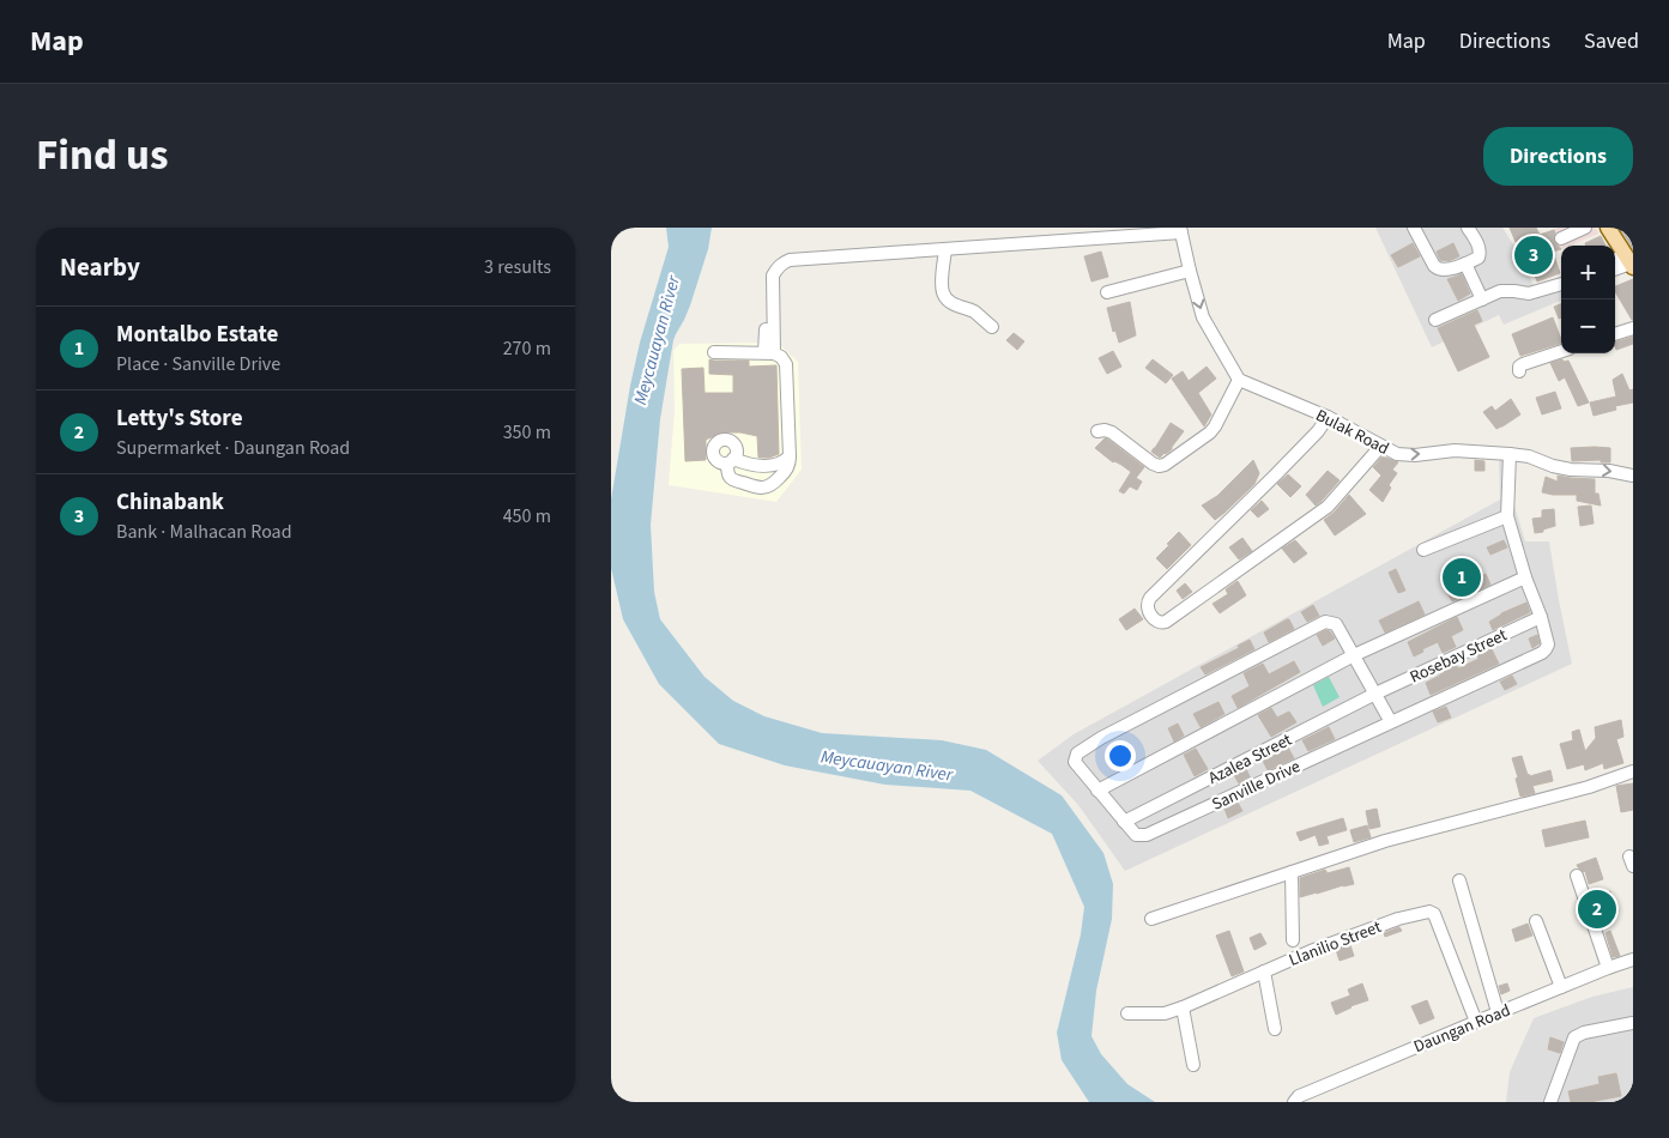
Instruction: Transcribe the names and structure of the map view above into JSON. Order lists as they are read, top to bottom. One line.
{"streets":{"street":["Bulak Road","Rosebay Street","Azalea Street","Sanville Drive","Llanilio Street","Daungan Road"]},"crossings":[["Bulak Road","Sanville Drive"],["Rosebay Street","Azalea Street"],["Rosebay Street","Sanville Drive"],["Azalea Street","Sanville Drive"],["Llanilio Street","Daungan Road"]],"one_way":["Bulak Road"],"water":["Meycauayan River"],"page":{"header":"Map","nav":["Map","Directions","Saved"],"title":"Find us","buttons":"Directions","heading":["Nearby","3 results"],"pins":["3","1","2"],"map_buttons":["+","−"],"list":[{"mark":"1","name":"Montalbo Estate","note":"Place · Sanville Drive","value":"270 m"},{"mark":"2","name":"Letty's Store","note":"Supermarket · Daungan Road","value":"350 m"},{"mark":"3","name":"Chinabank","note":"Bank · Malhacan Road","value":"450 m"}]}}
